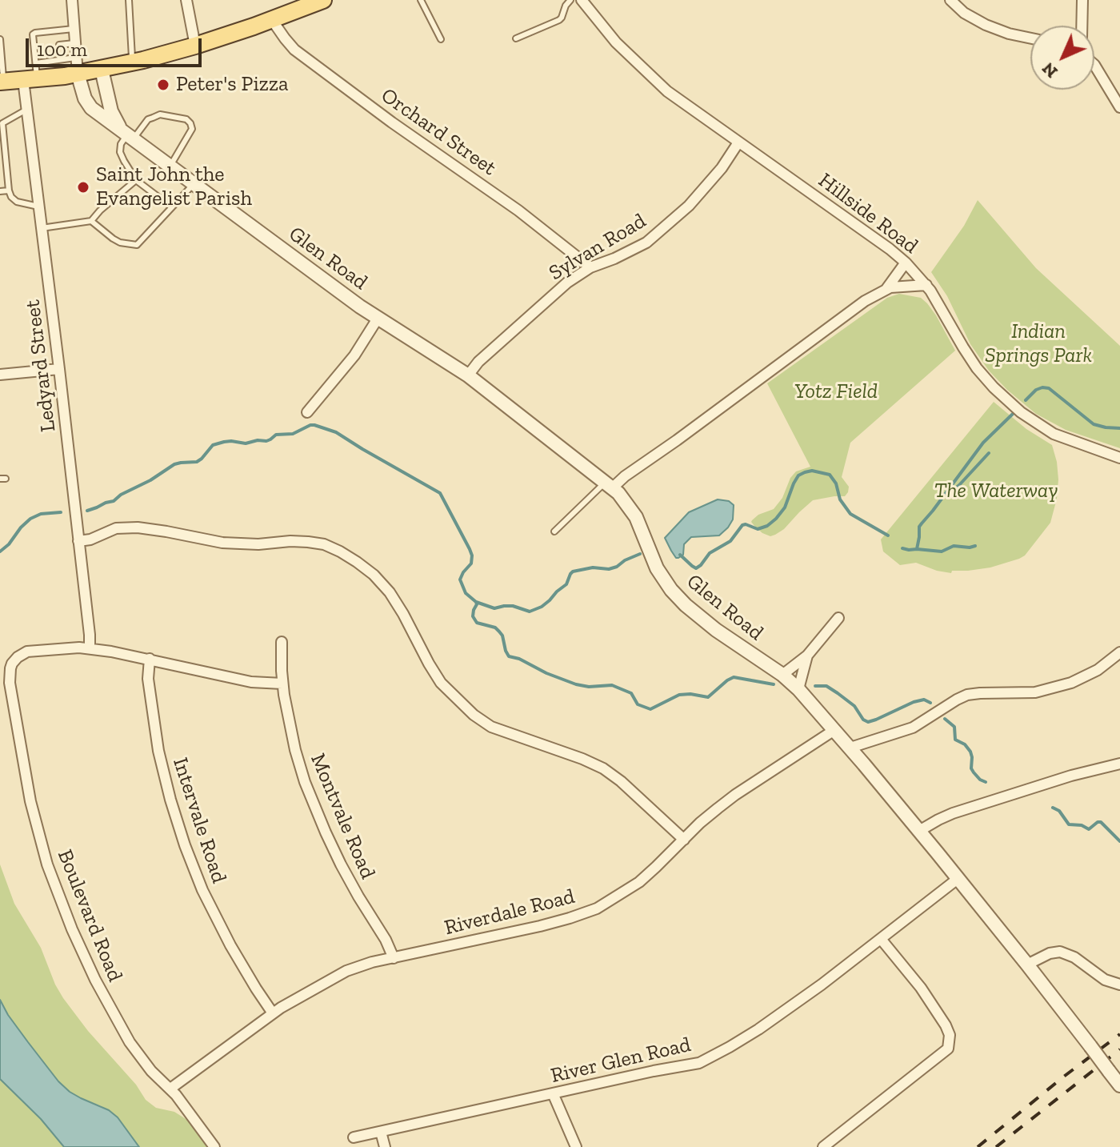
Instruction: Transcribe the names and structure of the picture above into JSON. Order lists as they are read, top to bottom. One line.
{"streets":{"street":["Orchard Street","Hillside Road","Sylvan Road","Glen Road","Ledyard Street","Montvale Road","Intervale Road","Riverdale Road","Boulevard Road","River Glen Road"]},"crossings":[["Orchard Street","Sylvan Road"],["Hillside Road","Sylvan Road"],["Sylvan Road","Glen Road"],["Glen Road","Riverdale Road"],["Glen Road","River Glen Road"],["Ledyard Street","Boulevard Road"],["Montvale Road","Riverdale Road"],["Intervale Road","Riverdale Road"],["Riverdale Road","Boulevard Road"]],"parks":["Indian Springs Park","Yotz Field","The Waterway"],"places":["Peter's Pizza","Saint John the Evangelist Parish"],"scale_bar":"100 m","north":"bottom left"}
